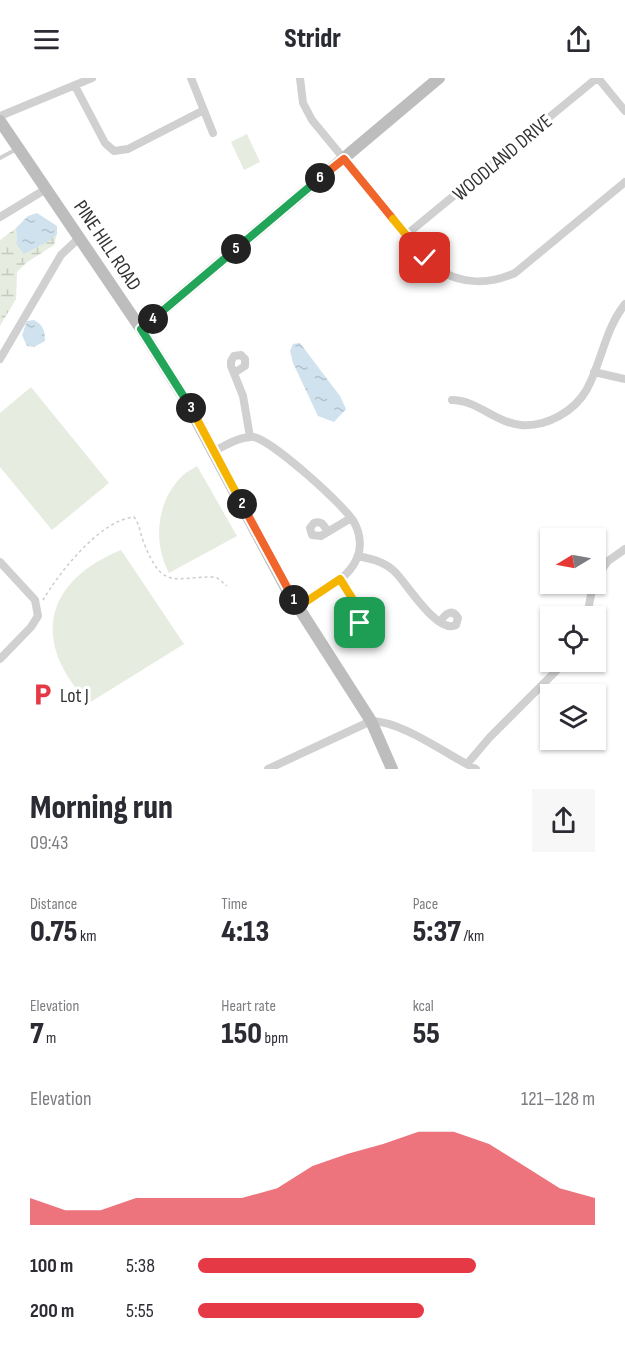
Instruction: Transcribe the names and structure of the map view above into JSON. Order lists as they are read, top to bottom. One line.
{"streets":{"street":["WOODLAND DRIVE","PINE HILL ROAD"]},"places":{"parking":["Lot J"]},"north":"left","page":{"header":"Stridr","pins":["6","5","4","3","2","1"],"heading":["Morning run","09:43"],"stats":[["Distance","0.75 km"],["Time","4:13"],["Pace","5:37 /km"],["Elevation","7 m"],["Heart rate","150 bpm"],["kcal","55"]],"chart":["Elevation","121–128 m"],"list":[{"name":"100 m","note":"5:38"},{"name":"200 m","note":"5:55"}]}}
